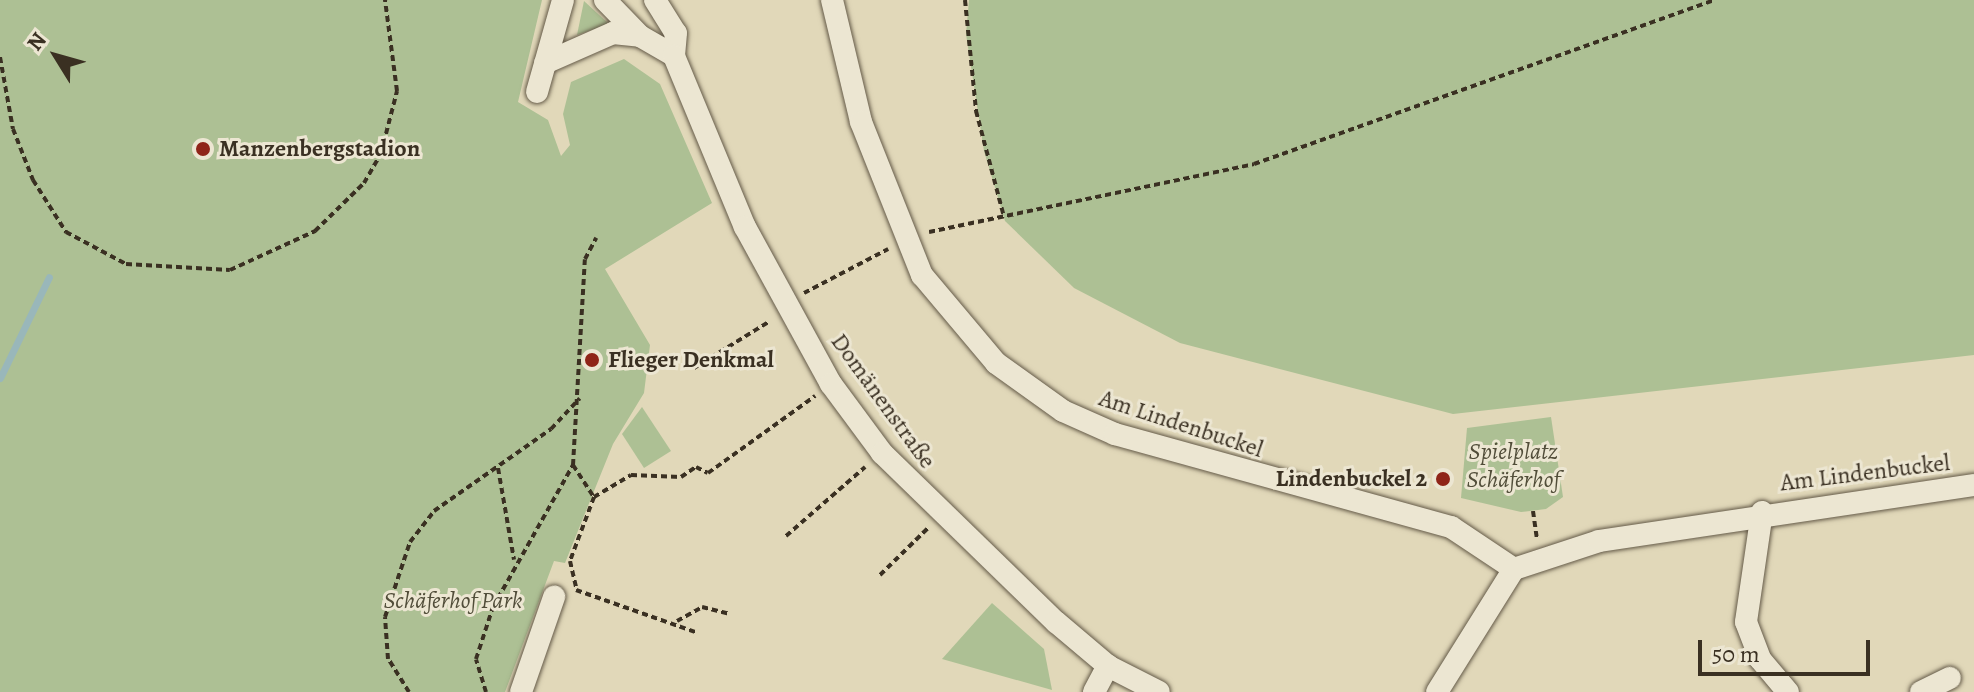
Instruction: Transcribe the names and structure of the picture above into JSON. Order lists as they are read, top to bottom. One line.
{"streets":{"street":["Domänenstraße","Am Lindenbuckel"]},"parks":["Spielplatz Schäferhof","Schäferhof Park"],"places":["Manzenbergstadion","Flieger Denkmal","Lindenbuckel 2"],"scale_bar":"50 m","north":"top left"}
